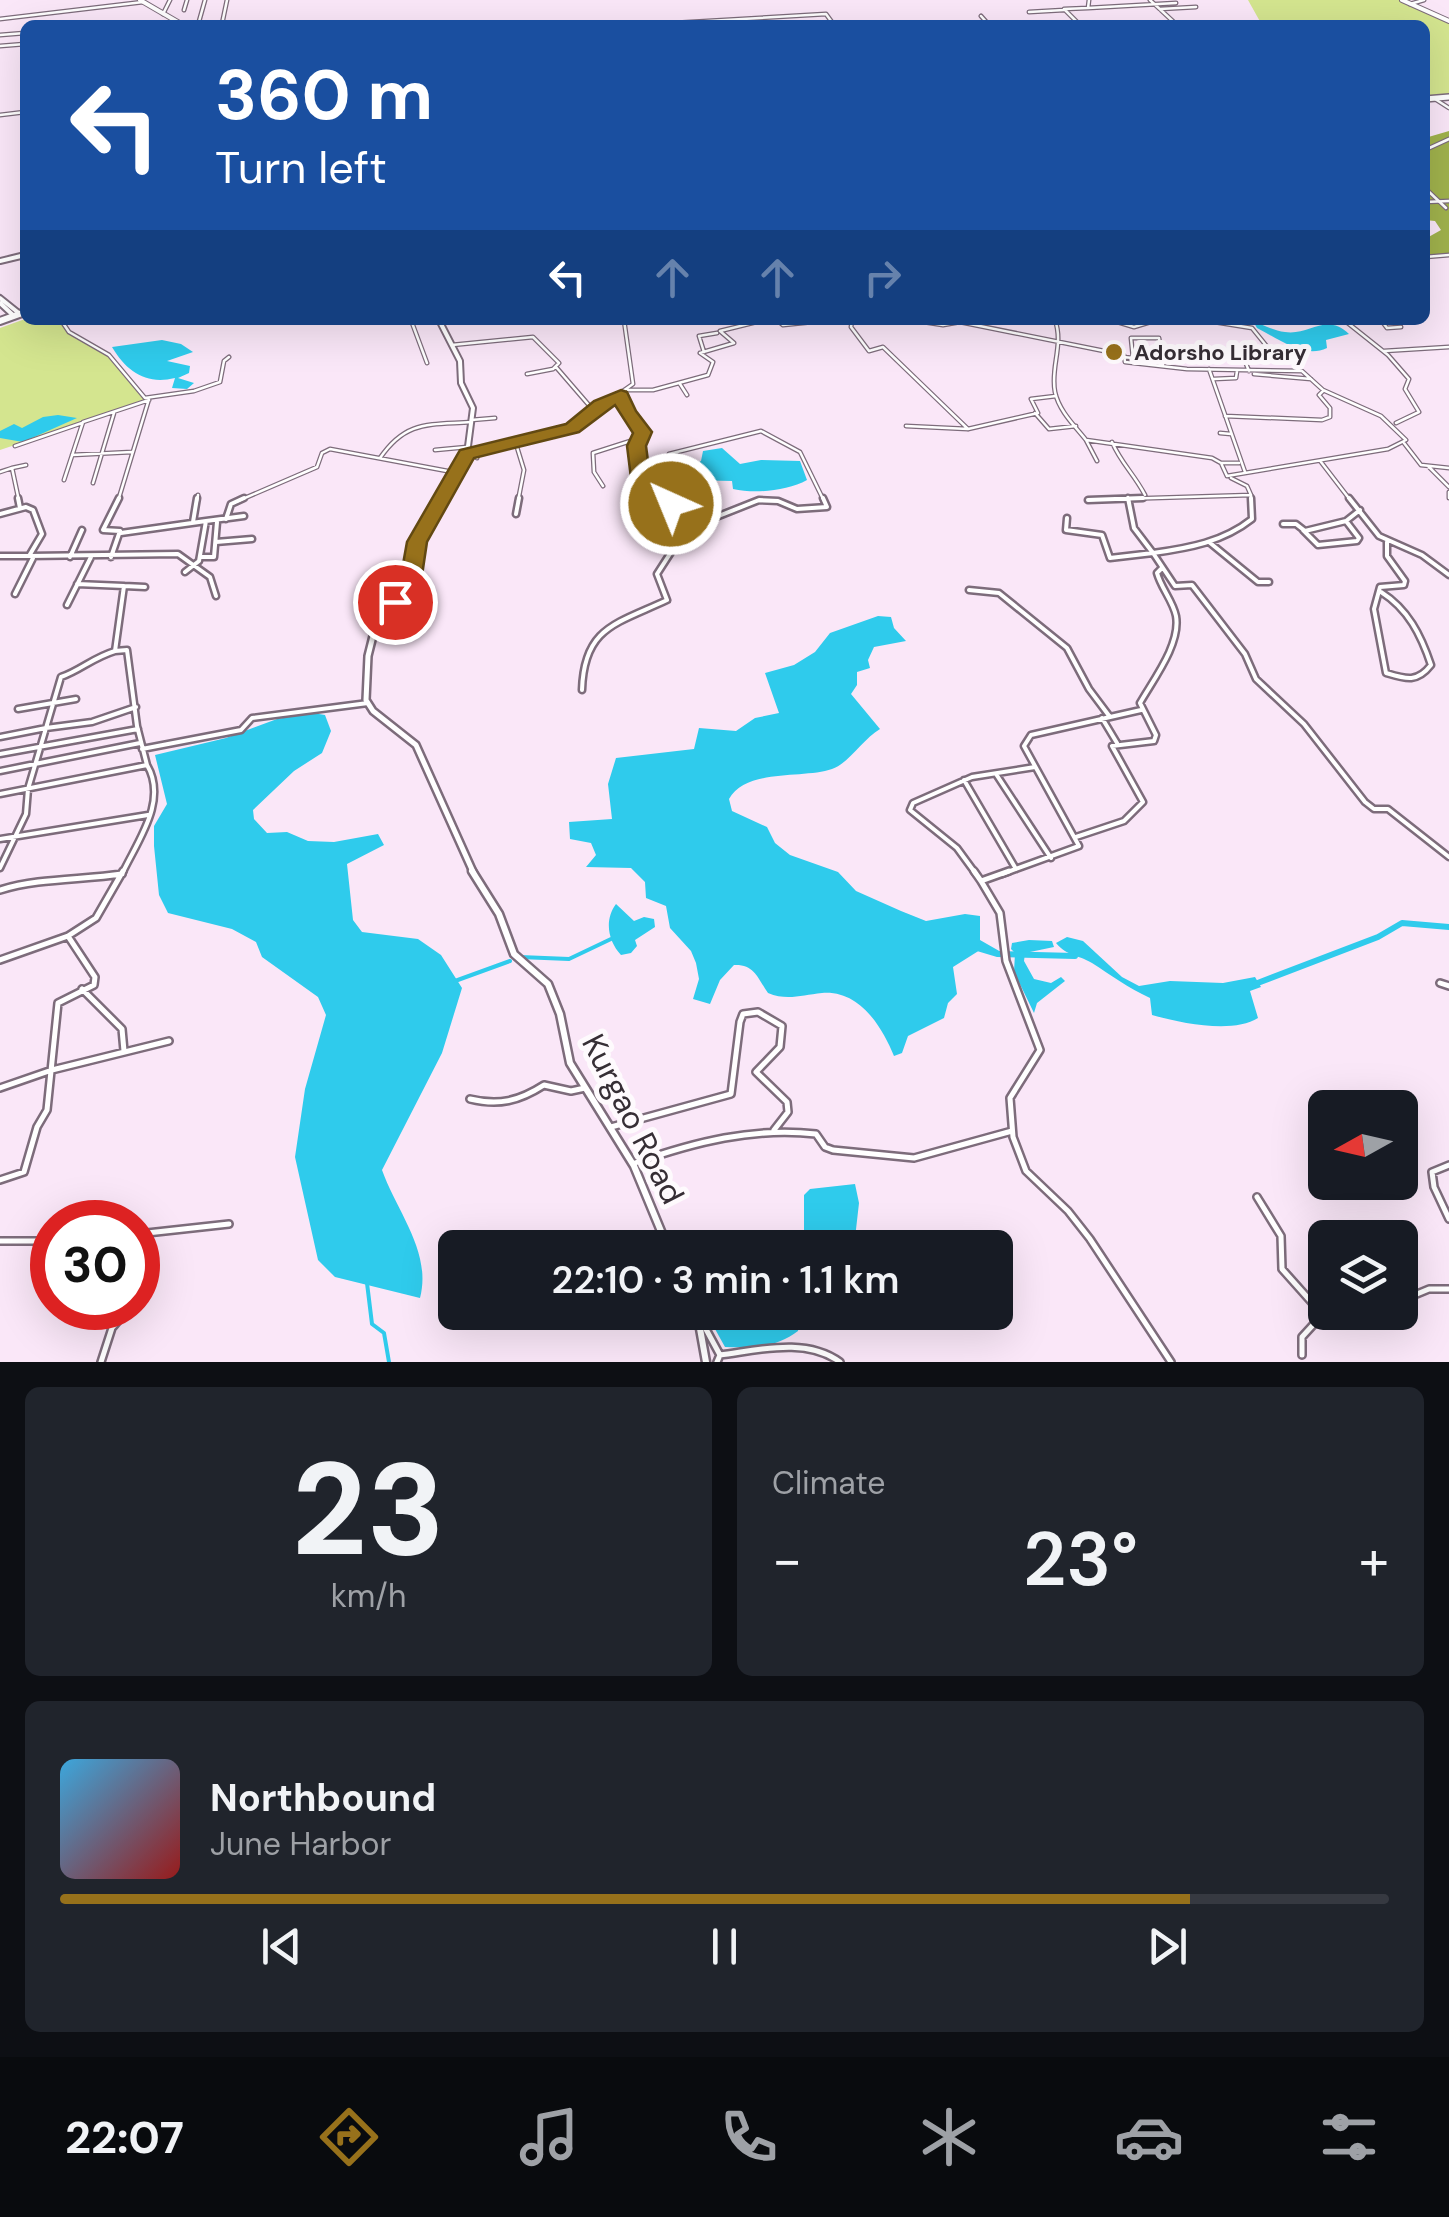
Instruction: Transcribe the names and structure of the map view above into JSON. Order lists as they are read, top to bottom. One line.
{"streets":{"street":["Kurgao Road"]},"places":["Adorsho Library"],"north":"left","page":{"turn":["360 m","Turn left"],"limit":"30","trip":"22:10 · 3 min · 1.1 km","tile":[["23","km/h"],"Climate"],"heat":["−","23°","+"],"song":["Northbound","June Harbor"],"tabs":"22:07"}}
